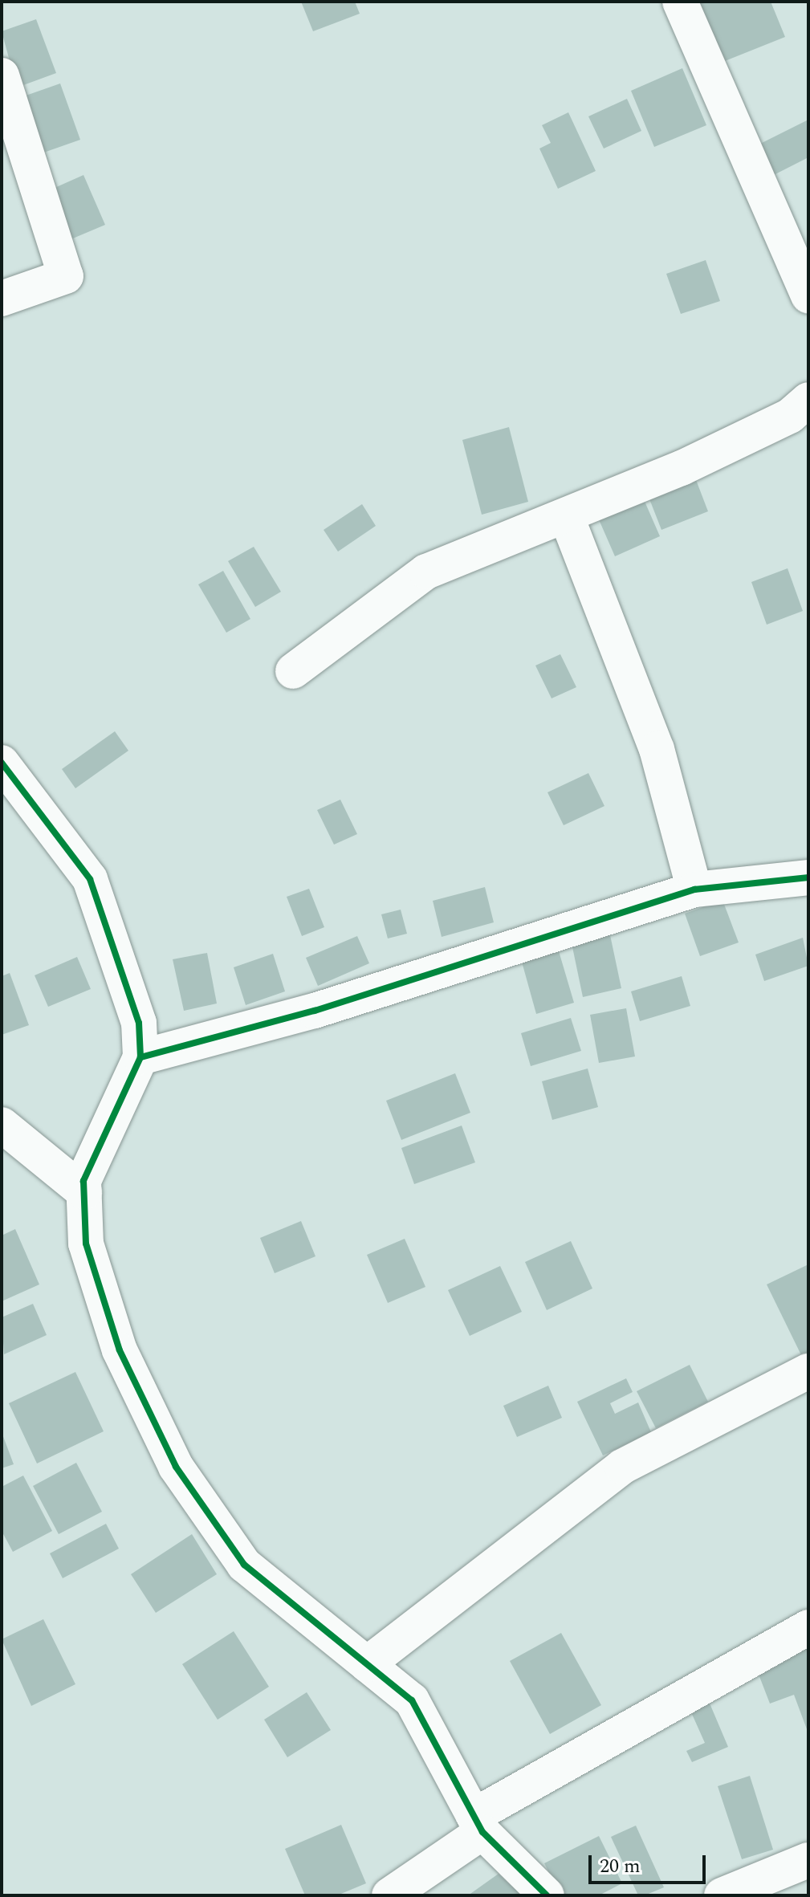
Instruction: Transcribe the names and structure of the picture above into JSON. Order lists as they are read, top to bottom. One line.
{"scale_bar":"20 m"}
